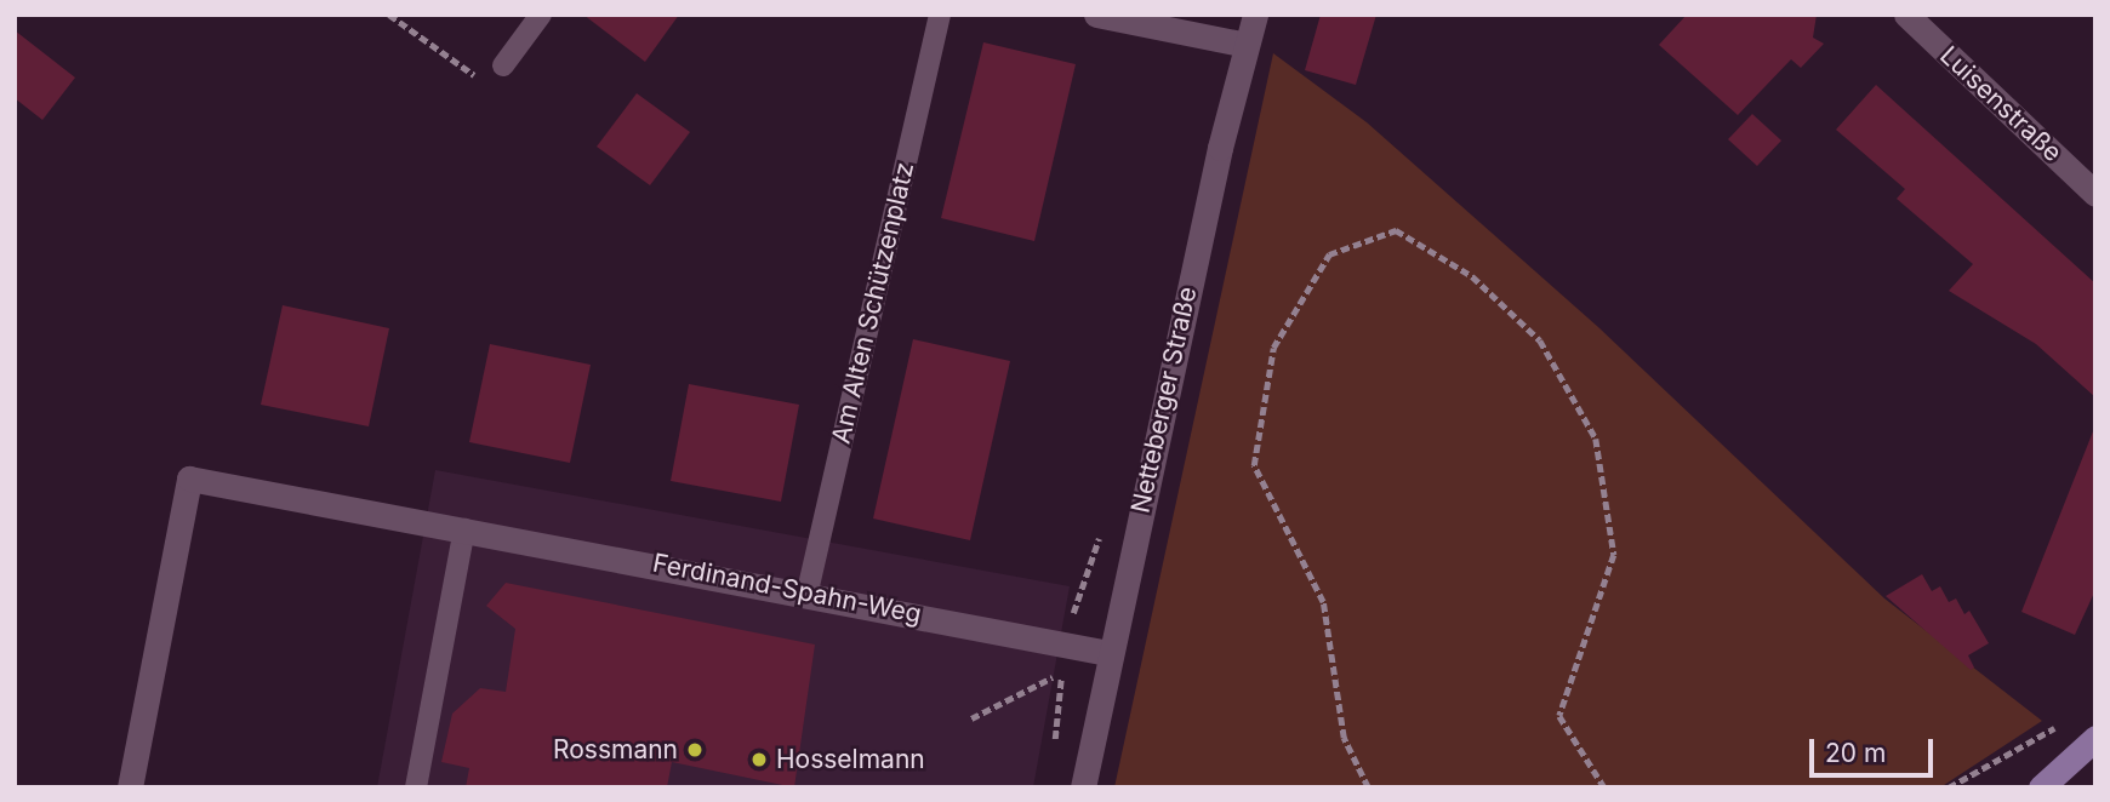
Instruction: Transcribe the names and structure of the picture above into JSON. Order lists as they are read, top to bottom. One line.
{"streets":{"street":["Luisenstraße","Netteberger Straße","Ferdinand-Spahn-Weg"],"lane":["Am Alten Schützenplatz"]},"crossings":[["Am Alten Schützenplatz","Ferdinand-Spahn-Weg"],["Netteberger Straße","Ferdinand-Spahn-Weg"]],"places":["Rossmann","Hosselmann"],"scale_bar":"20 m"}
